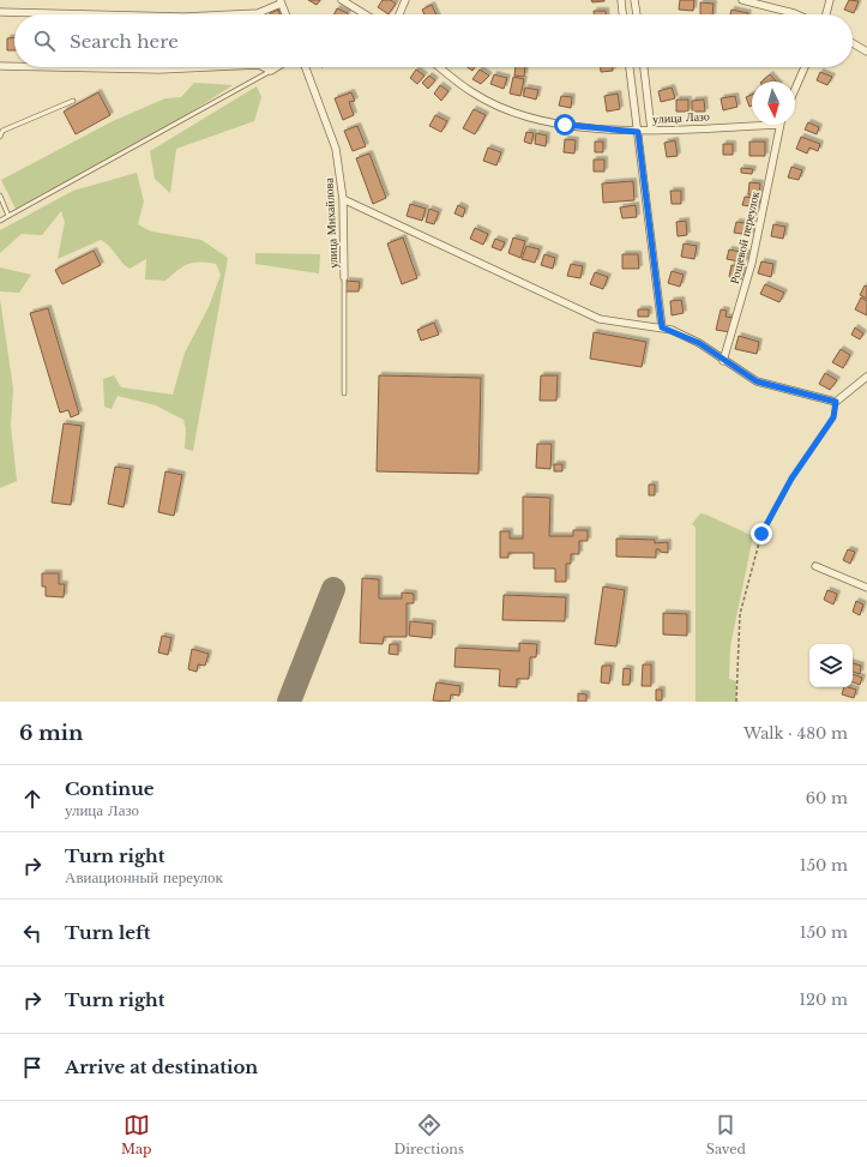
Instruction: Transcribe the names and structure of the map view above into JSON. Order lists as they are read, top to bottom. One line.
{"streets":{"street":["улица Лазо","улица Михайлова","Рощевой переулок"]},"north":"bottom","page":{"search":"Search here","heading":["6 min","Walk · 480 m"],"list":[["Continue","улица Лазо","60 m"],["Turn right","Авиационный переулок","150 m"],["Turn left","150 m"],["Turn right","120 m"],"Arrive at destination"],"nav":["Map","Directions","Saved"]}}
